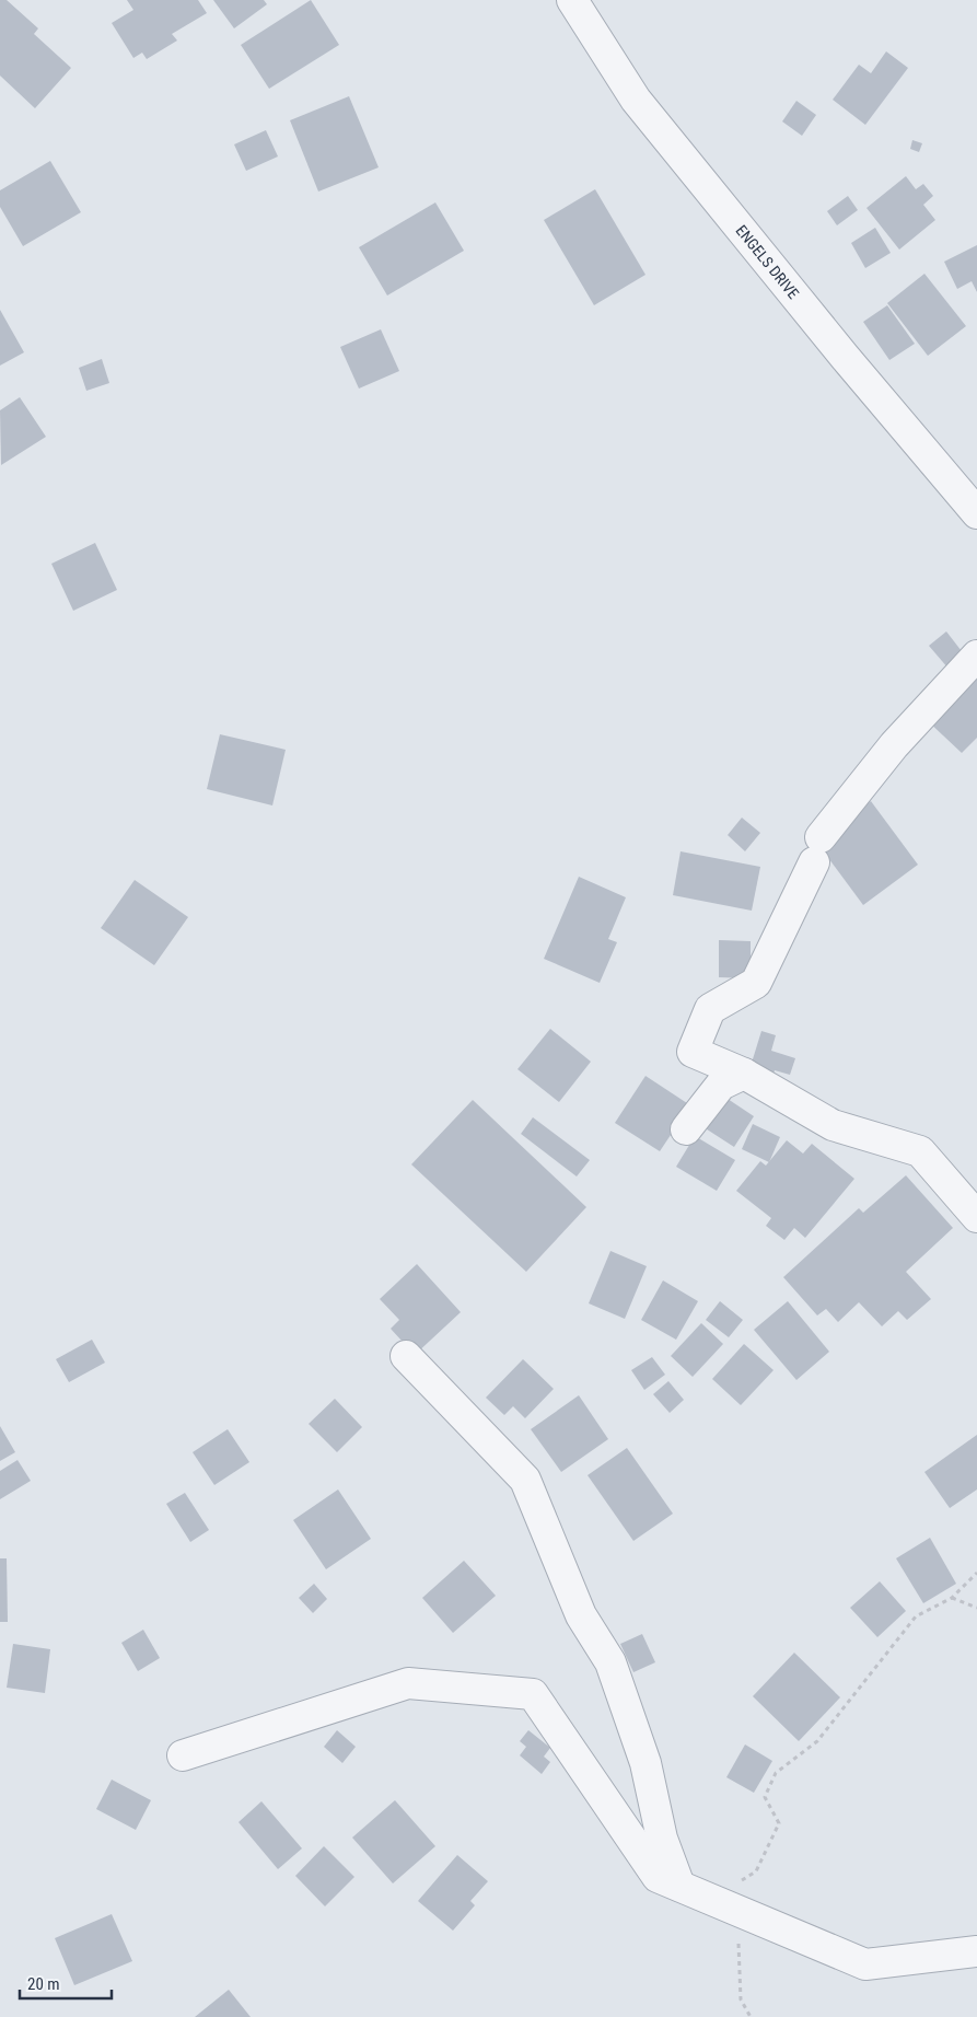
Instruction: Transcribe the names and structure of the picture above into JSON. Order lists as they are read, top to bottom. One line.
{"streets":{"street":["ENGELS DRIVE"]},"scale_bar":"20 m"}
